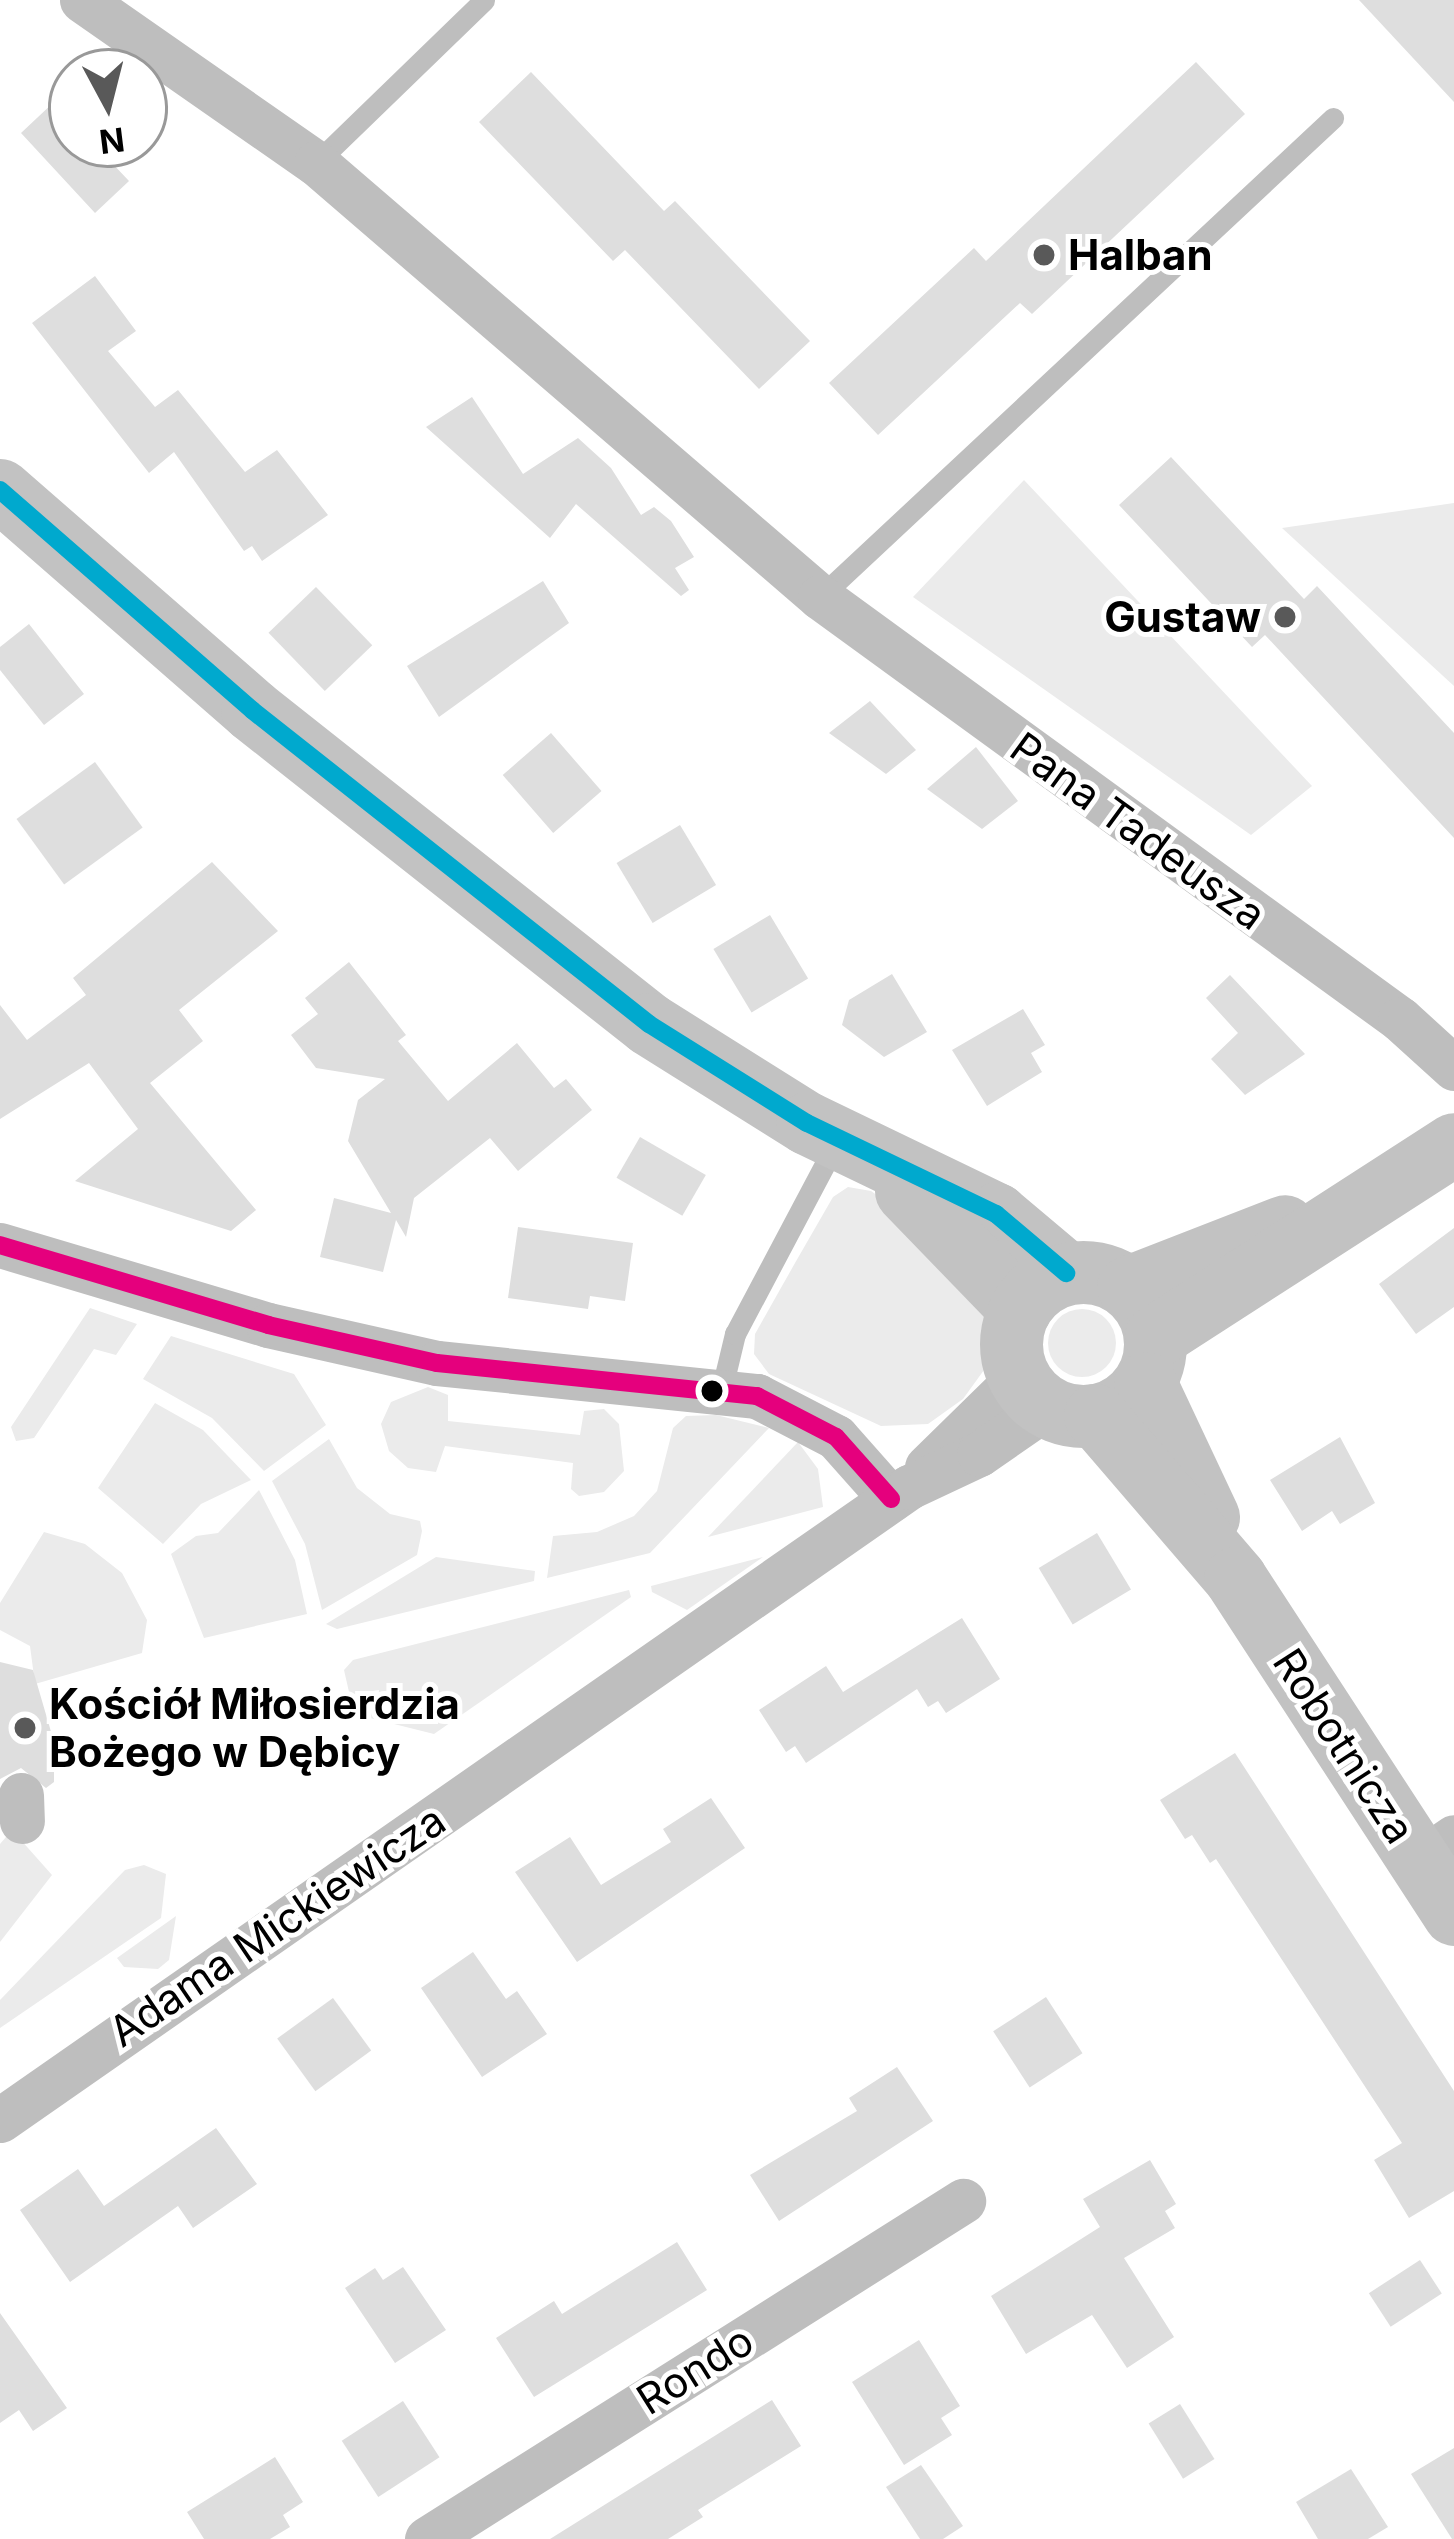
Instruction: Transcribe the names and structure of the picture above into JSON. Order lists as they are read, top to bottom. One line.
{"streets":{"street":["Pana Tadeusza","Robotnicza","Adama Mickiewicza","Rondo"]},"crossings":[["Robotnicza","Adama Mickiewicza"]],"places":["Halban","Gustaw","Kościół Miłosierdzia Bożego w Dębicy"],"north":"bottom"}
